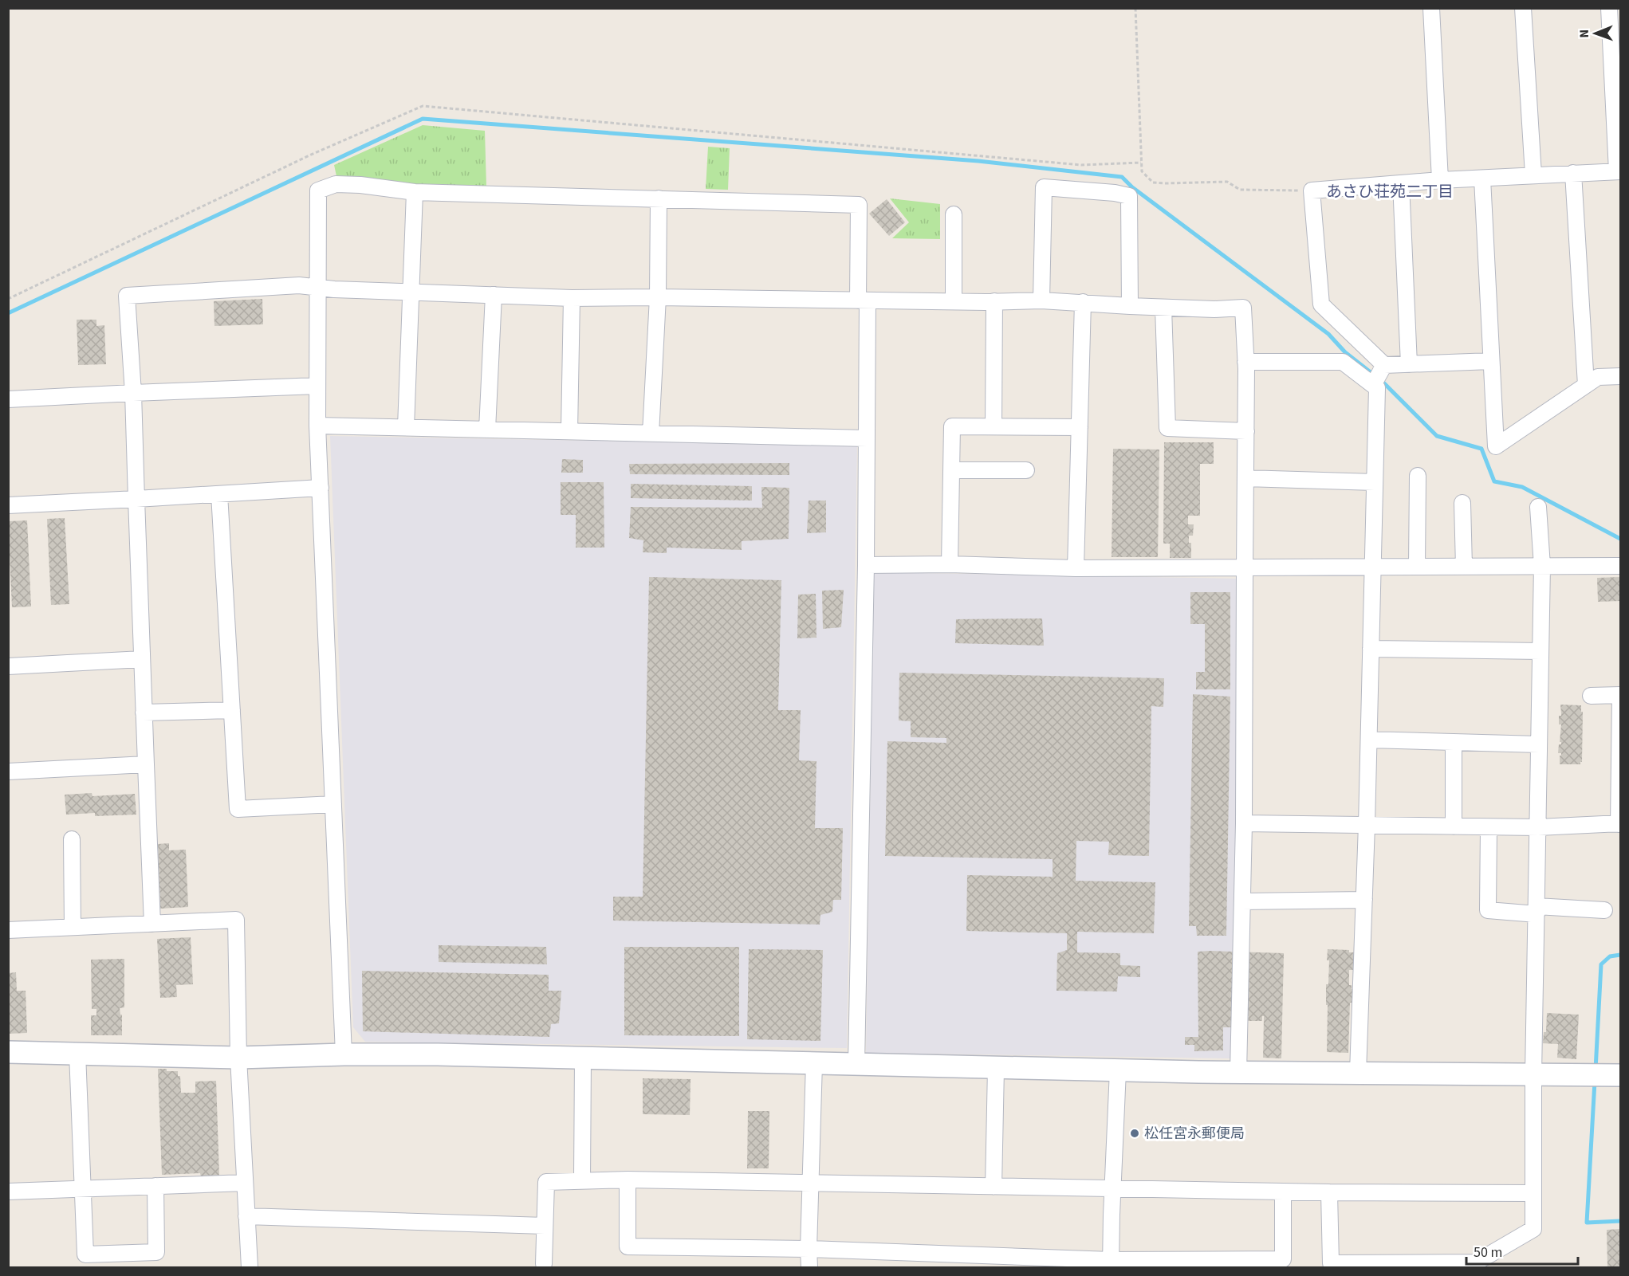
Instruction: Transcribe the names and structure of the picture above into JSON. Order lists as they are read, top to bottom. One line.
{"districts":["あさひ荘苑二丁目"],"places":["松任宮永郵便局"],"scale_bar":"50 m","north":"left"}
